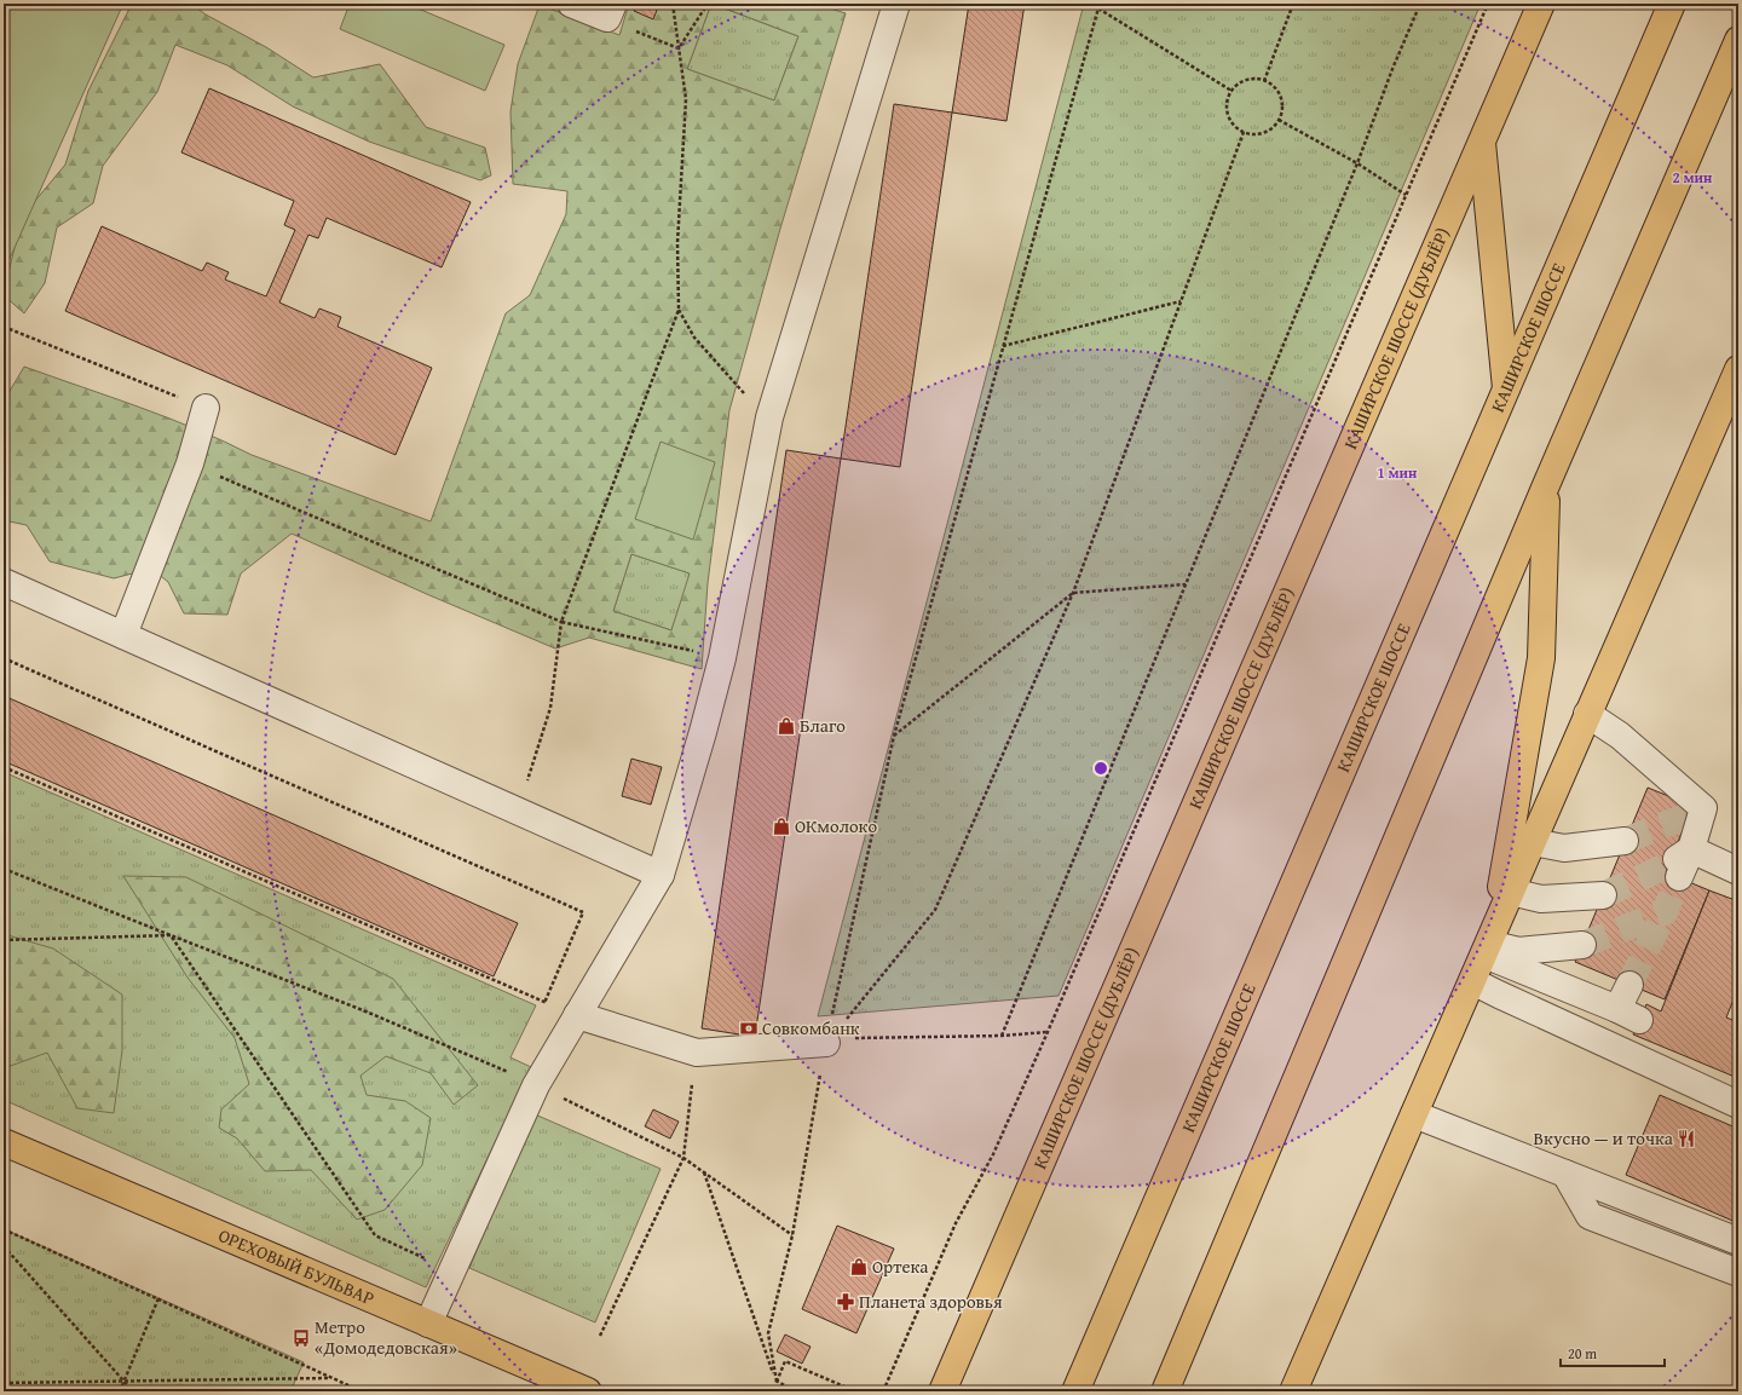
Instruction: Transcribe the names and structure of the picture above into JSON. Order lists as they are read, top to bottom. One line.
{"streets":{"main road":["КАШИРСКОЕ ШОССЕ (ДУБЛЁР)","КАШИРСКОЕ ШОССЕ","ОРЕХОВЫЙ БУЛЬВАР"]},"places":{"shop":["Благо","ОКмолоко","Ортека"],"bank":["Совкомбанк"],"restaurant":["Вкусно — и точка"],"pharmacy":["Планета здоровья"],"bus stop":["Метро «Домодедовская»"]},"scale_bar":"20 m","rings":["2 мин","1 мин"]}
